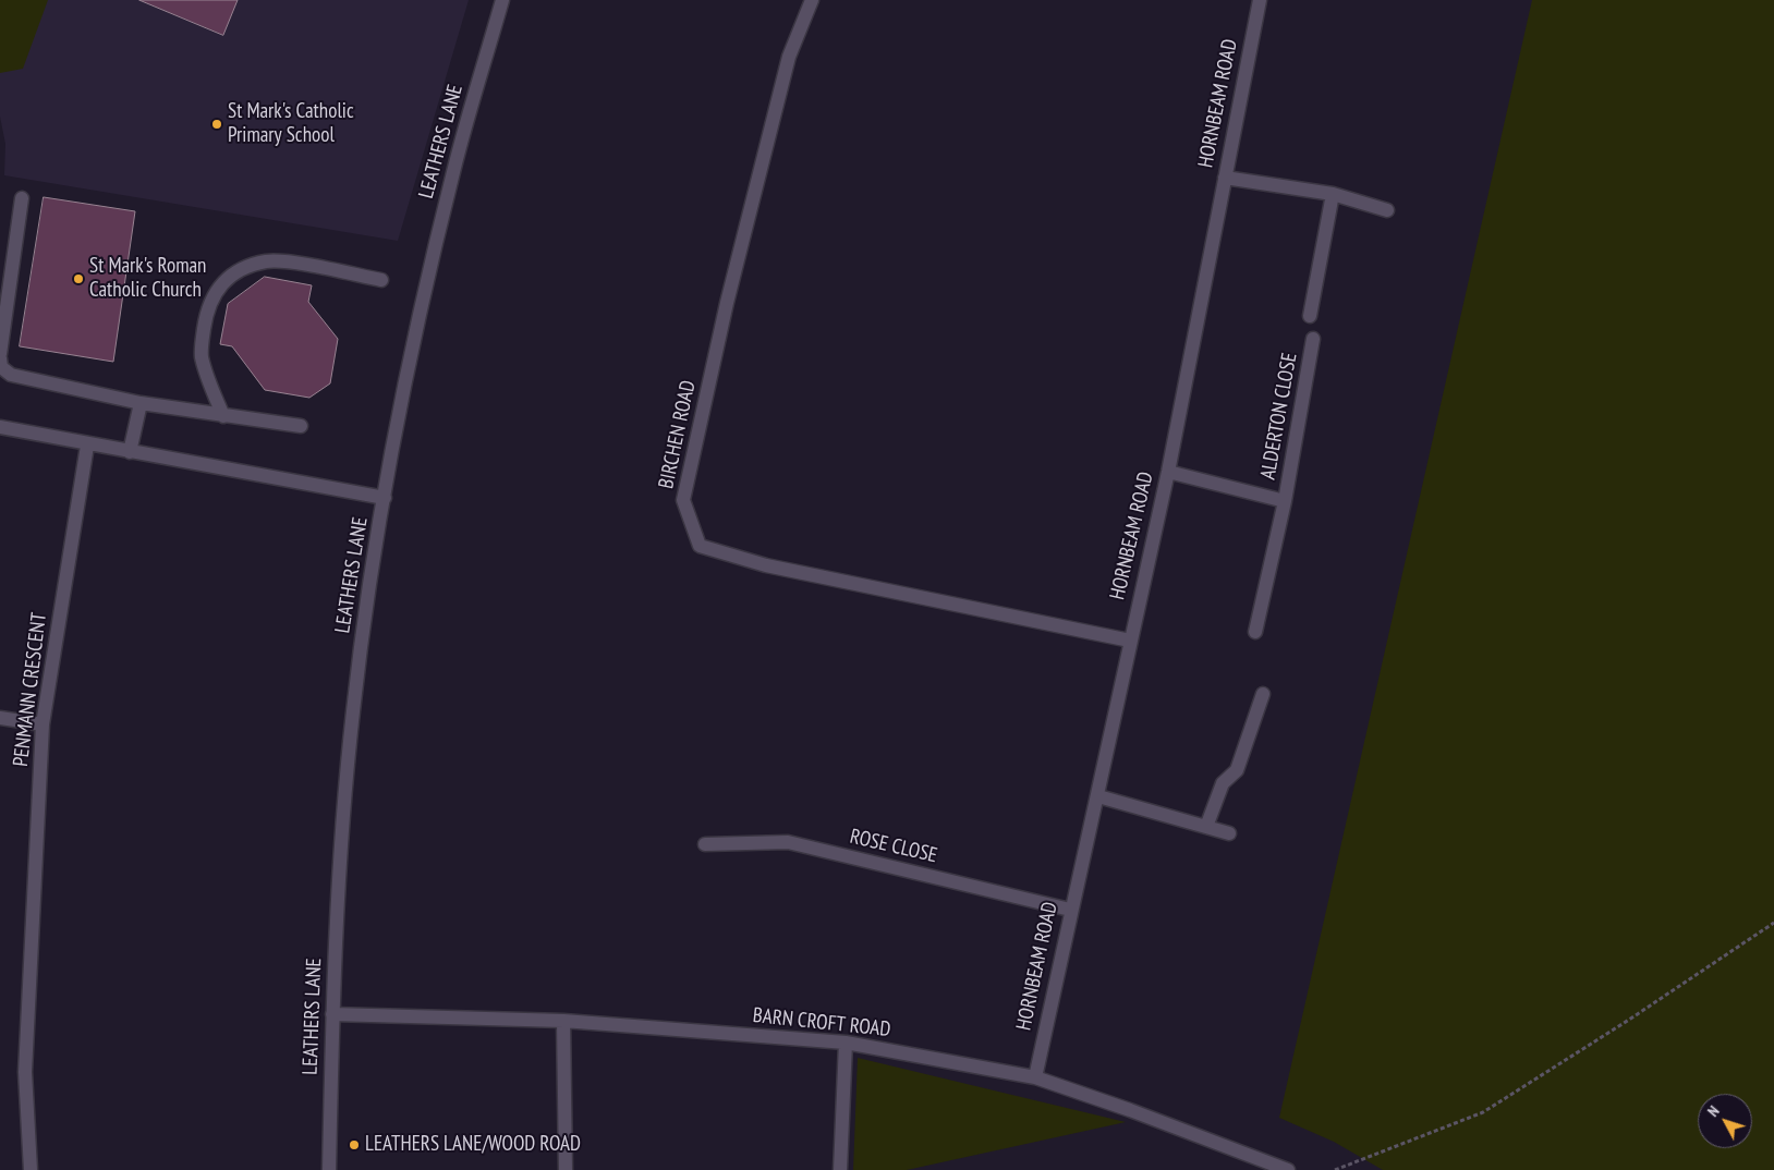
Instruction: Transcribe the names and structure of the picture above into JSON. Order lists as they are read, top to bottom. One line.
{"streets":{"street":["HORNBEAM ROAD","LEATHERS LANE","ALDERTON CLOSE","BIRCHEN ROAD","PENMANN CRESCENT","ROSE CLOSE","BARN CROFT ROAD"]},"crossings":[["HORNBEAM ROAD","ALDERTON CLOSE"],["HORNBEAM ROAD","BIRCHEN ROAD"],["HORNBEAM ROAD","ROSE CLOSE"],["HORNBEAM ROAD","BARN CROFT ROAD"],["LEATHERS LANE","BARN CROFT ROAD"]],"places":["St Mark's Catholic Primary School","St Mark's Roman Catholic Church","LEATHERS LANE/WOOD ROAD"],"north":"top left"}
